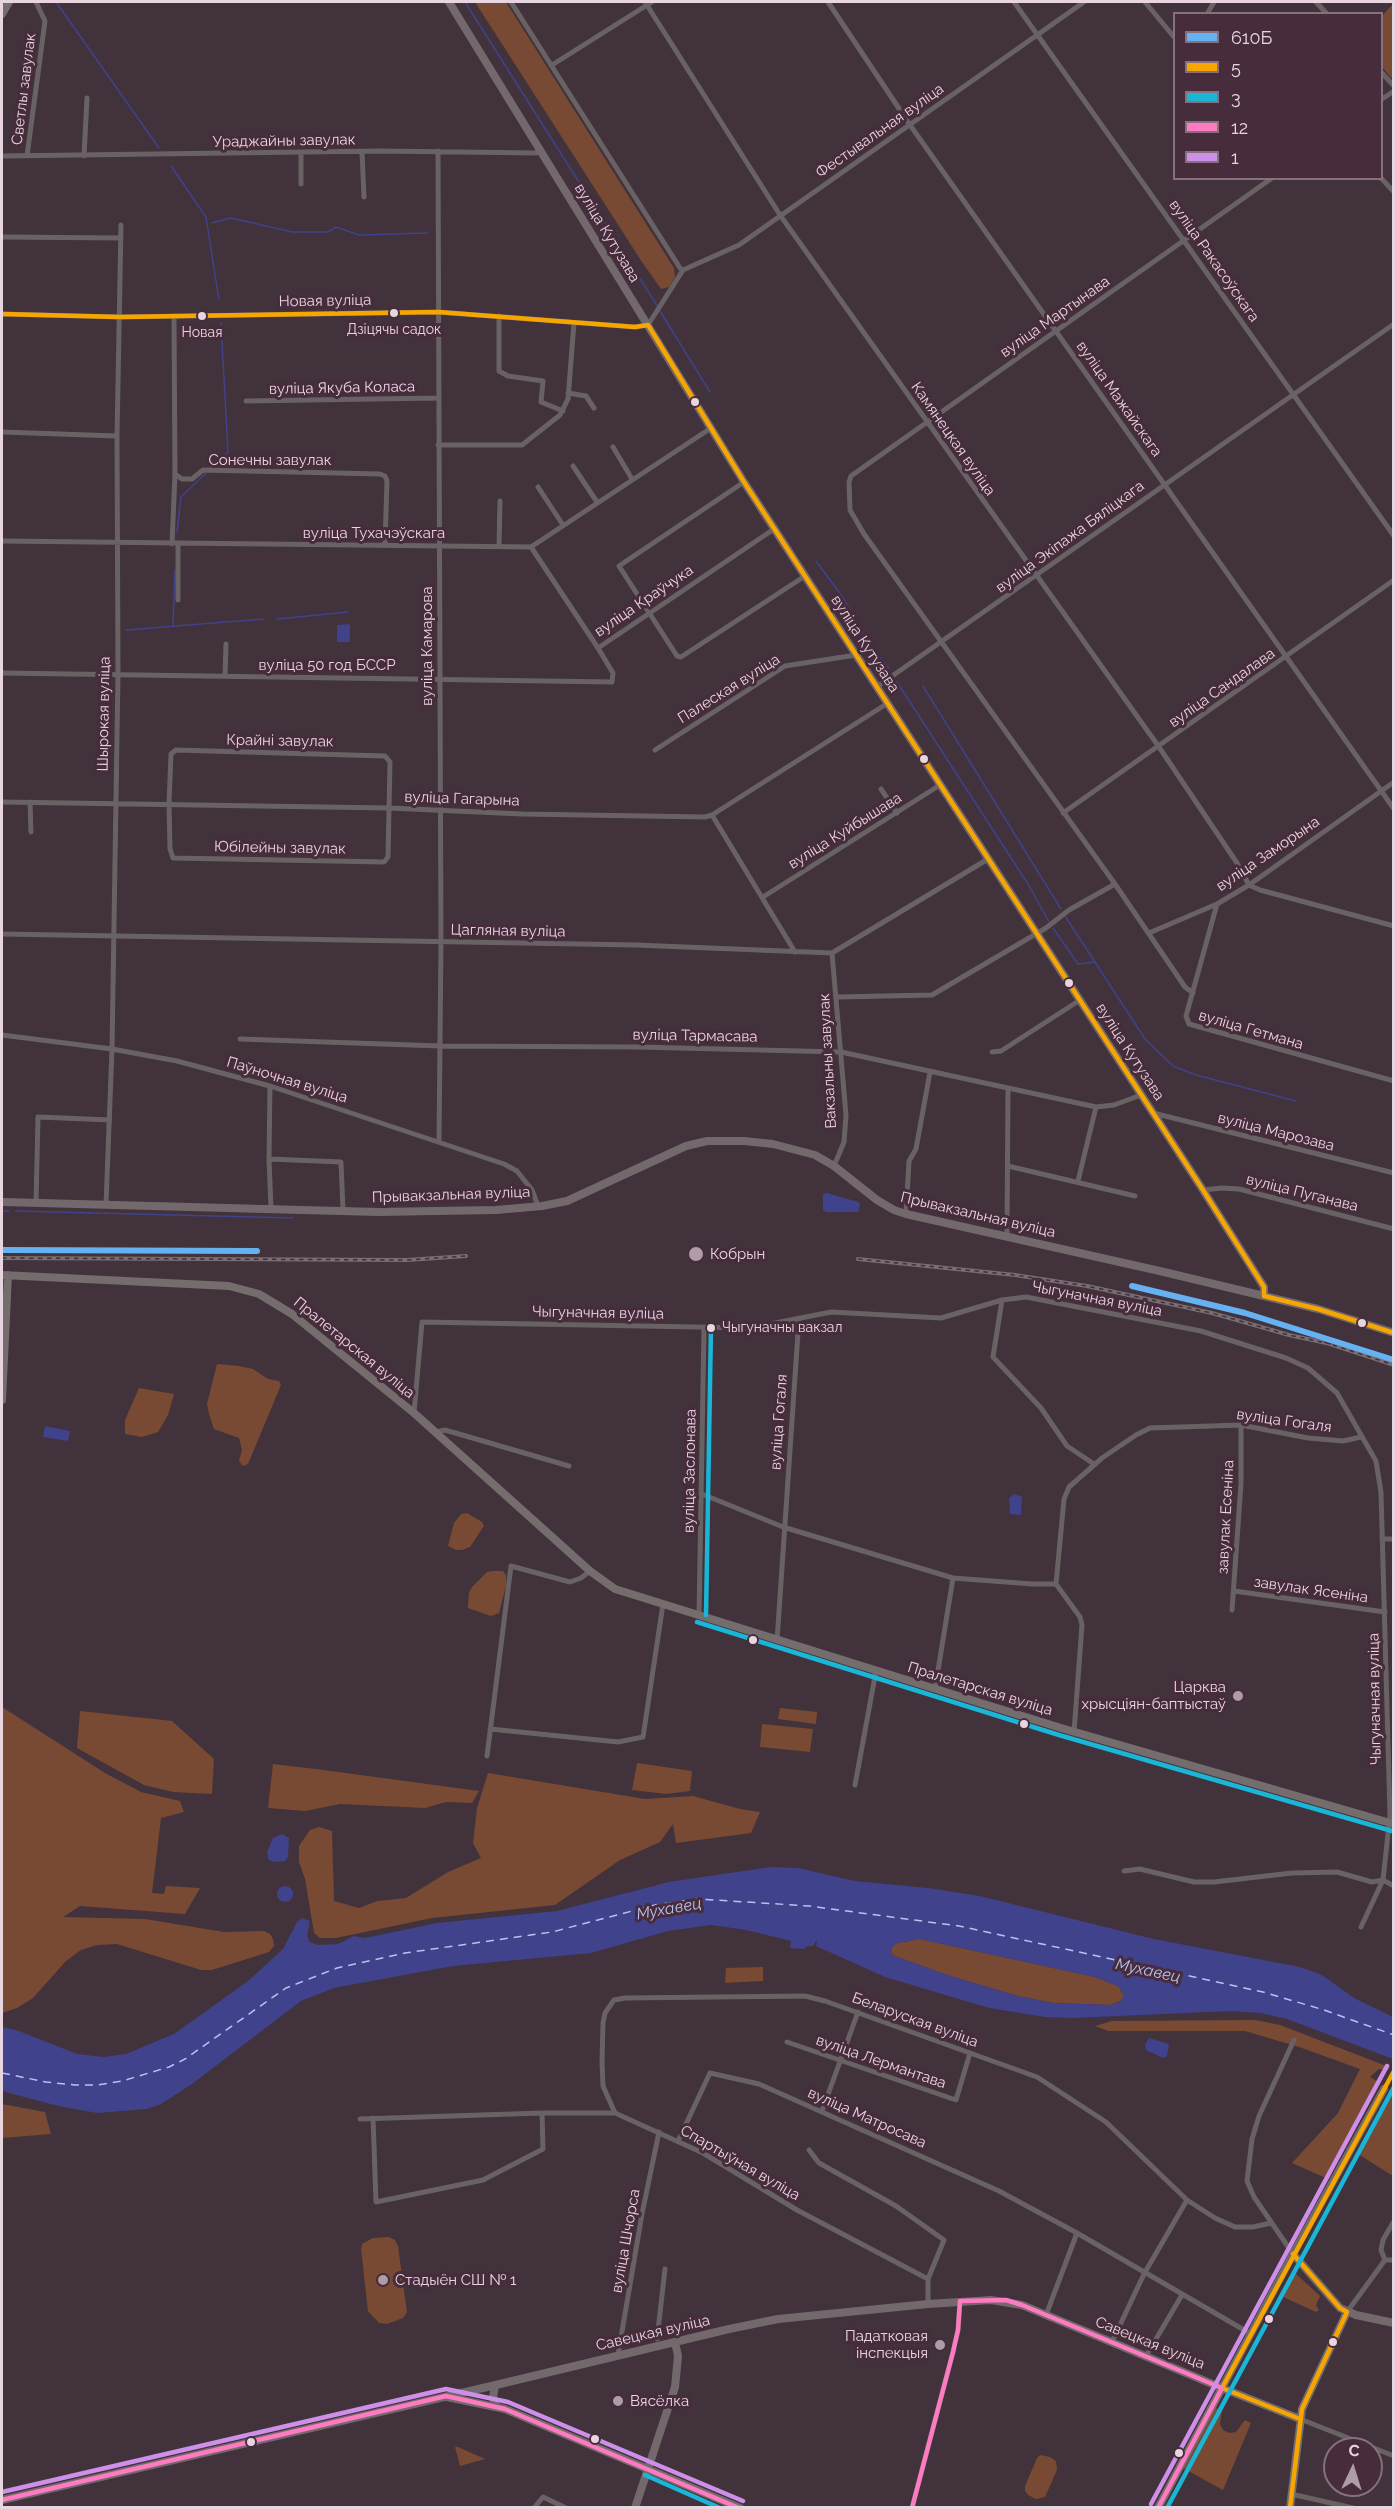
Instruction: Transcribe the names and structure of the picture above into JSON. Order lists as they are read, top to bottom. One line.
{"streets":{"main road":["вуліца Кутузава","Прывакзальная вуліца","Пралетарская вуліца","Савецкая вуліца"],"street":["Светлы завулак","Фестывальная вуліца","Ураджайны завулак","вуліца Ракасоўскага","Новая вуліца","вуліца Мартынава","вуліца Якуба Коласа","вуліца Мажайскага","Камянецкая вуліца","Сонечны завулак","вуліца Тухачэўскага","вуліца Экіпажа Бяліцкага","вуліца Краўчука","вуліца Камарова","вуліца 50 год БССР","вуліца Сандалава","Палеская вуліца","Шырокая вуліца","Крайні завулак","вуліца Гагарына","вуліца Куйбышава","Юбілейны завулак","вуліца Заморына","Цагляная вуліца","вуліца Гетмана","вуліца Тармасава","Вакзальны завулак","Паўночная вуліца","вуліца Марозава","вуліца Пуганава","Чыгуначная вуліца","вуліца Гогаля","вуліца Заслонава","завулак Есеніна","завулак Ясеніна","Беларуская вуліца","вуліца Лермантава","вуліца Матросава","Спартыўная вуліца","вуліца Шчорса"]},"crossings":[["Светлы завулак","Ураджайны завулак"],["Фестывальная вуліца","вуліца Ракасоўскага"],["Фестывальная вуліца","вуліца Мажайскага"],["Фестывальная вуліца","Камянецкая вуліца"],["Ураджайны завулак","вуліца Кутузава"],["Ураджайны завулак","вуліца Камарова"],["вуліца Кутузава","Новая вуліца"],["вуліца Кутузава","вуліца Экіпажа Бяліцкага"],["вуліца Кутузава","вуліца Краўчука"],["вуліца Кутузава","Палеская вуліца"],["вуліца Кутузава","вуліца Гагарына"],["вуліца Кутузава","вуліца Куйбышава"],["вуліца Кутузава","вуліца Тармасава"],["вуліца Кутузава","вуліца Марозава"],["вуліца Кутузава","вуліца Пуганава"],["вуліца Кутузава","Прывакзальная вуліца"],["вуліца Ракасоўскага","вуліца Мартынава"],["вуліца Ракасоўскага","вуліца Экіпажа Бяліцкага"],["Новая вуліца","вуліца Камарова"],["Новая вуліца","Шырокая вуліца"],["вуліца Мартынава","вуліца Мажайскага"],["вуліца Мартынава","Камянецкая вуліца"],["вуліца Мартынава","вуліца Экіпажа Бяліцкага"],["вуліца Якуба Коласа","вуліца Камарова"],["вуліца Мажайскага","вуліца Экіпажа Бяліцкага"],["вуліца Мажайскага","вуліца Сандалава"],["вуліца Мажайскага","вуліца Заморына"],["Камянецкая вуліца","вуліца Экіпажа Бяліцкага"],["Камянецкая вуліца","вуліца Сандалава"],["Камянецкая вуліца","вуліца Заморына"],["Сонечны завулак","вуліца Тухачэўскага"],["вуліца Тухачэўскага","вуліца Краўчука"],["вуліца Тухачэўскага","вуліца Камарова"],["вуліца Тухачэўскага","Шырокая вуліца"],["вуліца Краўчука","вуліца 50 год БССР"],["вуліца Камарова","вуліца 50 год БССР"],["вуліца Камарова","вуліца Гагарына"],["вуліца Камарова","Цагляная вуліца"],["вуліца Камарова","вуліца Тармасава"],["вуліца Камарова","Паўночная вуліца"],["вуліца 50 год БССР","Шырокая вуліца"],["Шырокая вуліца","вуліца Гагарына"],["Шырокая вуліца","Цагляная вуліца"],["Шырокая вуліца","Паўночная вуліца"],["Шырокая вуліца","Прывакзальная вуліца"],["Крайні завулак","вуліца Гагарына"],["Крайні завулак","Юбілейны завулак"],["вуліца Гагарына","Юбілейны завулак"],["вуліца Заморына","вуліца Гетмана"],["Цагляная вуліца","Вакзальны завулак"],["вуліца Тармасава","Вакзальны завулак"],["Вакзальны завулак","Прывакзальная вуліца"],["Паўночная вуліца","Прывакзальная вуліца"],["Чыгуначная вуліца","Пралетарская вуліца"],["Чыгуначная вуліца","вуліца Гогаля"],["Чыгуначная вуліца","вуліца Заслонава"],["Чыгуначная вуліца","завулак Ясеніна"],["Пралетарская вуліца","вуліца Гогаля"],["Пралетарская вуліца","вуліца Заслонава"],["вуліца Гогаля","завулак Есеніна"],["завулак Есеніна","завулак Ясеніна"],["Беларуская вуліца","вуліца Лермантава"],["Беларуская вуліца","Спартыўная вуліца"],["вуліца Матросава","Спартыўная вуліца"],["Спартыўная вуліца","вуліца Шчорса"],["вуліца Шчорса","Савецкая вуліца"]],"water":["Мухавец"],"places":["Дзіцячы садок","Новая","Кобрын","Чыгуначны вакзал","Царква хрысціян-баптыстаў","Стадыён СШ № 1","Падатковая інспекцыя","Вясёлка"],"lines":["transit line 5","transit line 610Б","transit line 3","transit line 1","transit line 12"],"legend":["610Б","5","3","12","1"],"north":"top"}
